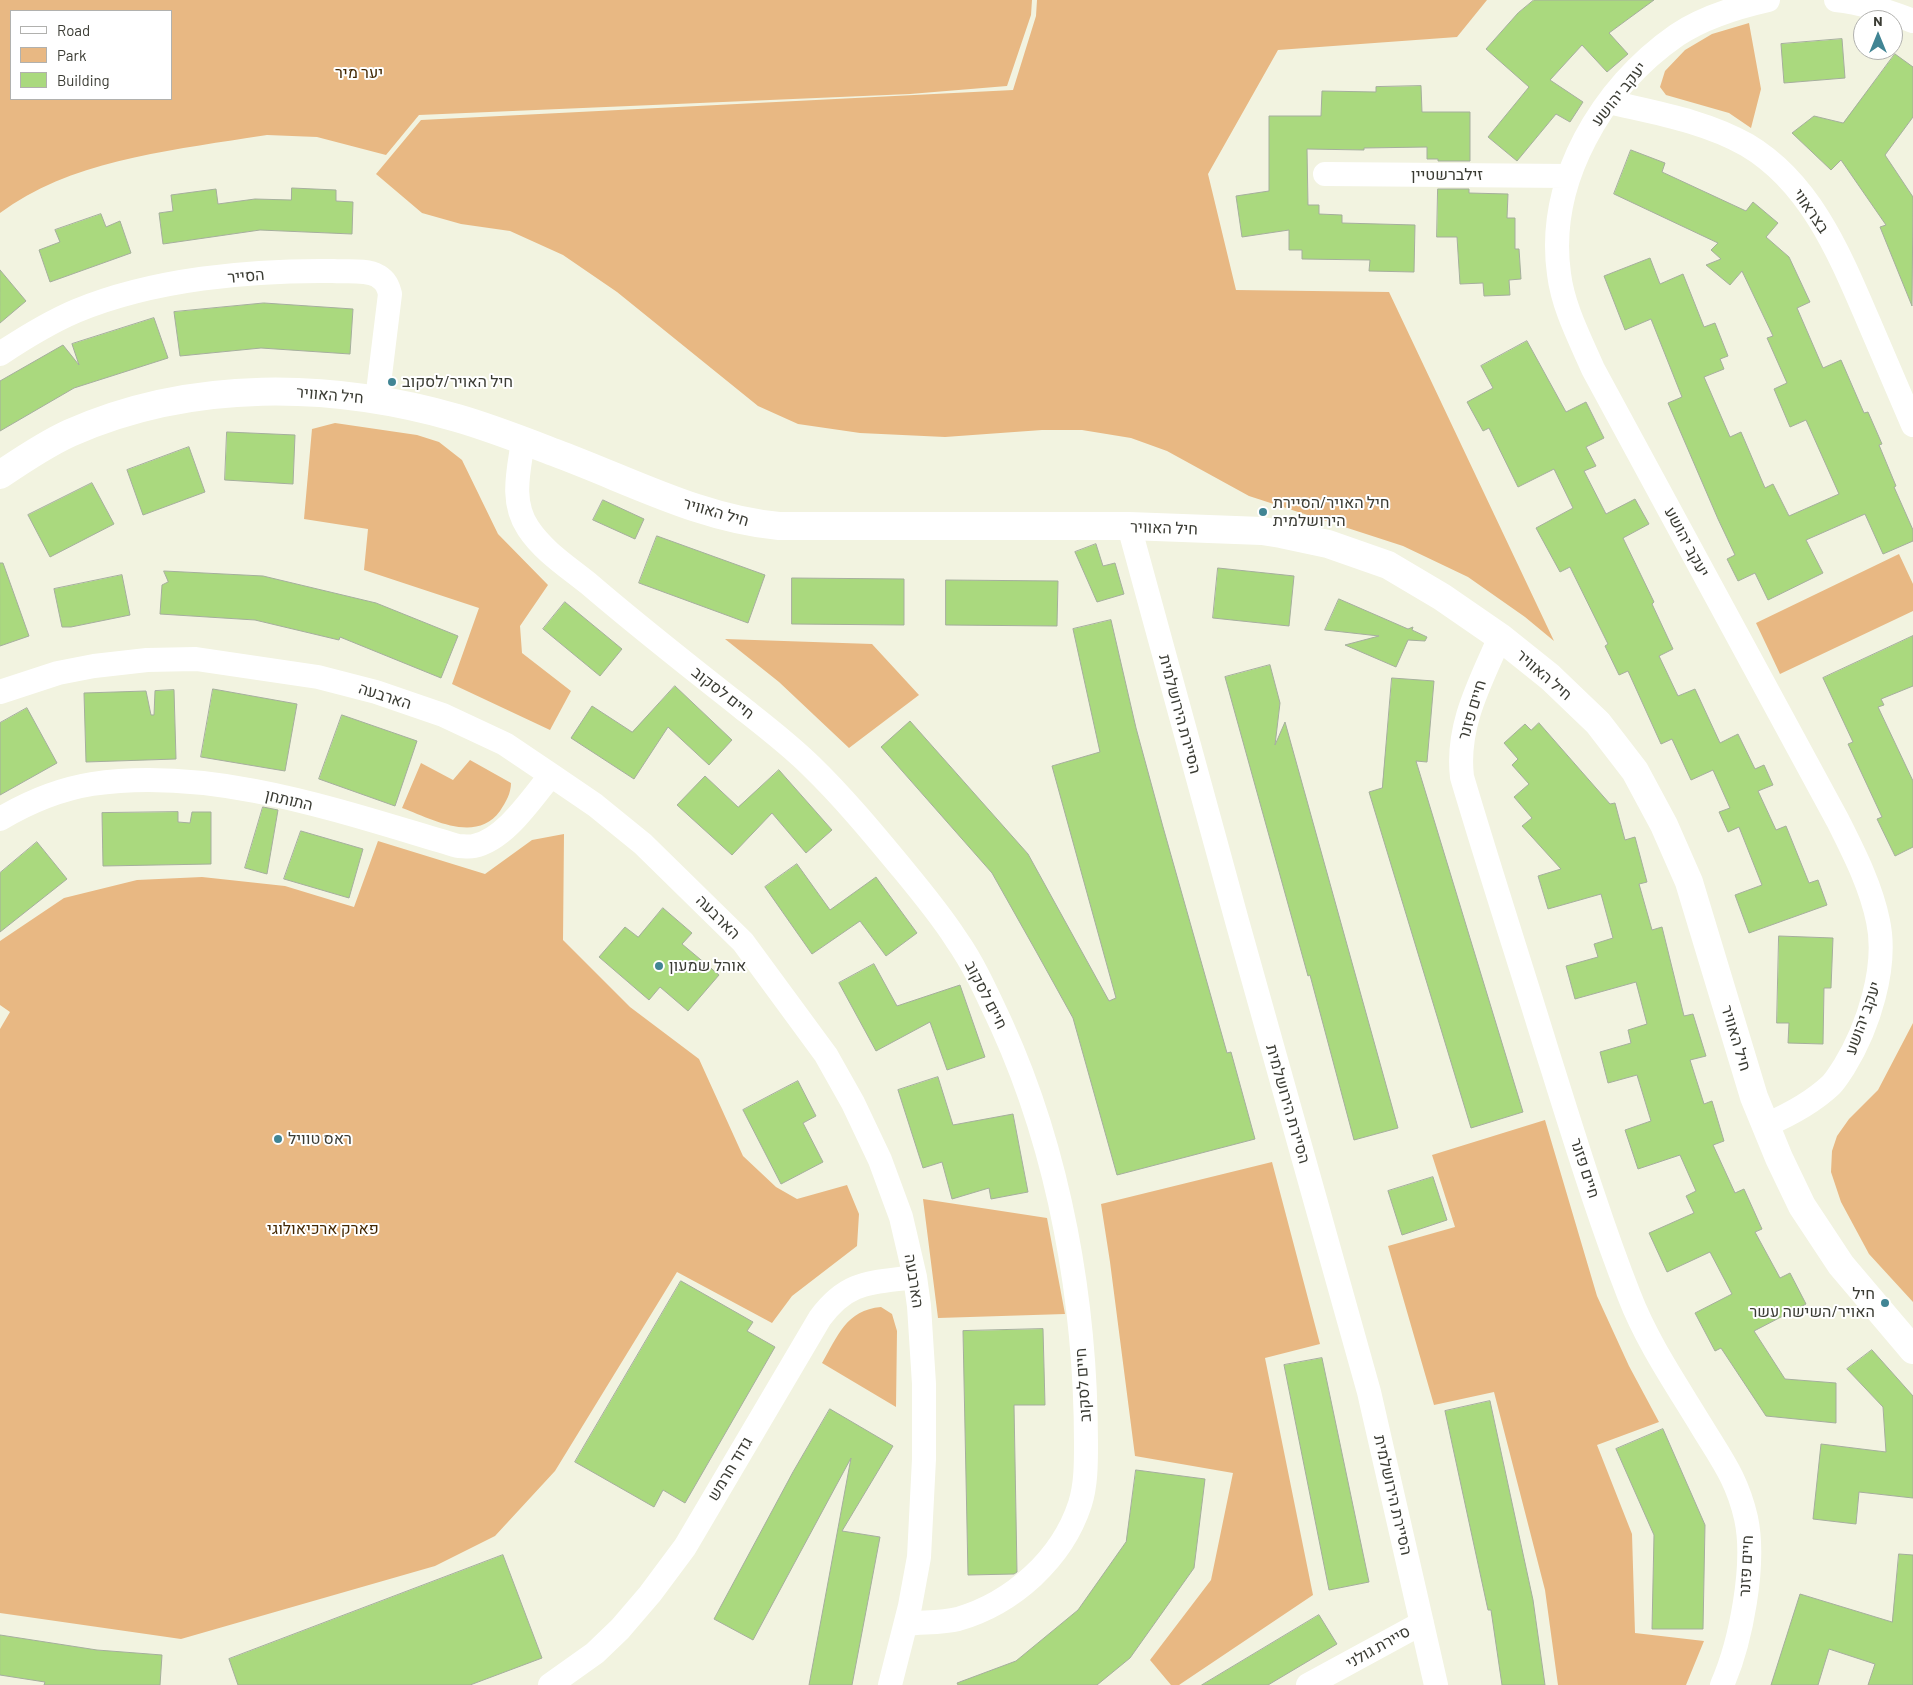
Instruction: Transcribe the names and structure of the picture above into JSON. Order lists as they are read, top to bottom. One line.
{"streets":{"street":["יעקב יהושע","זילברשטיין","בצראווי","הסייר","חיל האוויר","חיים לסקוב","הארבעה","חיים פזנר","הסיירת הירושלמית","התותחן","גדוד חרמש","סיירת גולני"]},"crossings":[["יעקב יהושע","זילברשטיין"],["יעקב יהושע","בצראווי"],["יעקב יהושע","חיל האוויר"],["הסייר","חיל האוויר"],["חיל האוויר","חיים לסקוב"],["חיל האוויר","חיים פזנר"],["חיל האוויר","הסיירת הירושלמית"],["חיים לסקוב","הארבעה"],["הארבעה","התותחן"],["הארבעה","גדוד חרמש"],["הסיירת הירושלמית","סיירת גולני"]],"parks":["יער מיר","פארק ארכיאולוגי"],"places":["חיל האויר/לסקוב","חיל האויר/הסיירת הירושלמית","אוהל שמעון","ראס טוויל","חיל האויר/השישה עשר"],"legend":["Road","Park","Building"],"north":"top"}
